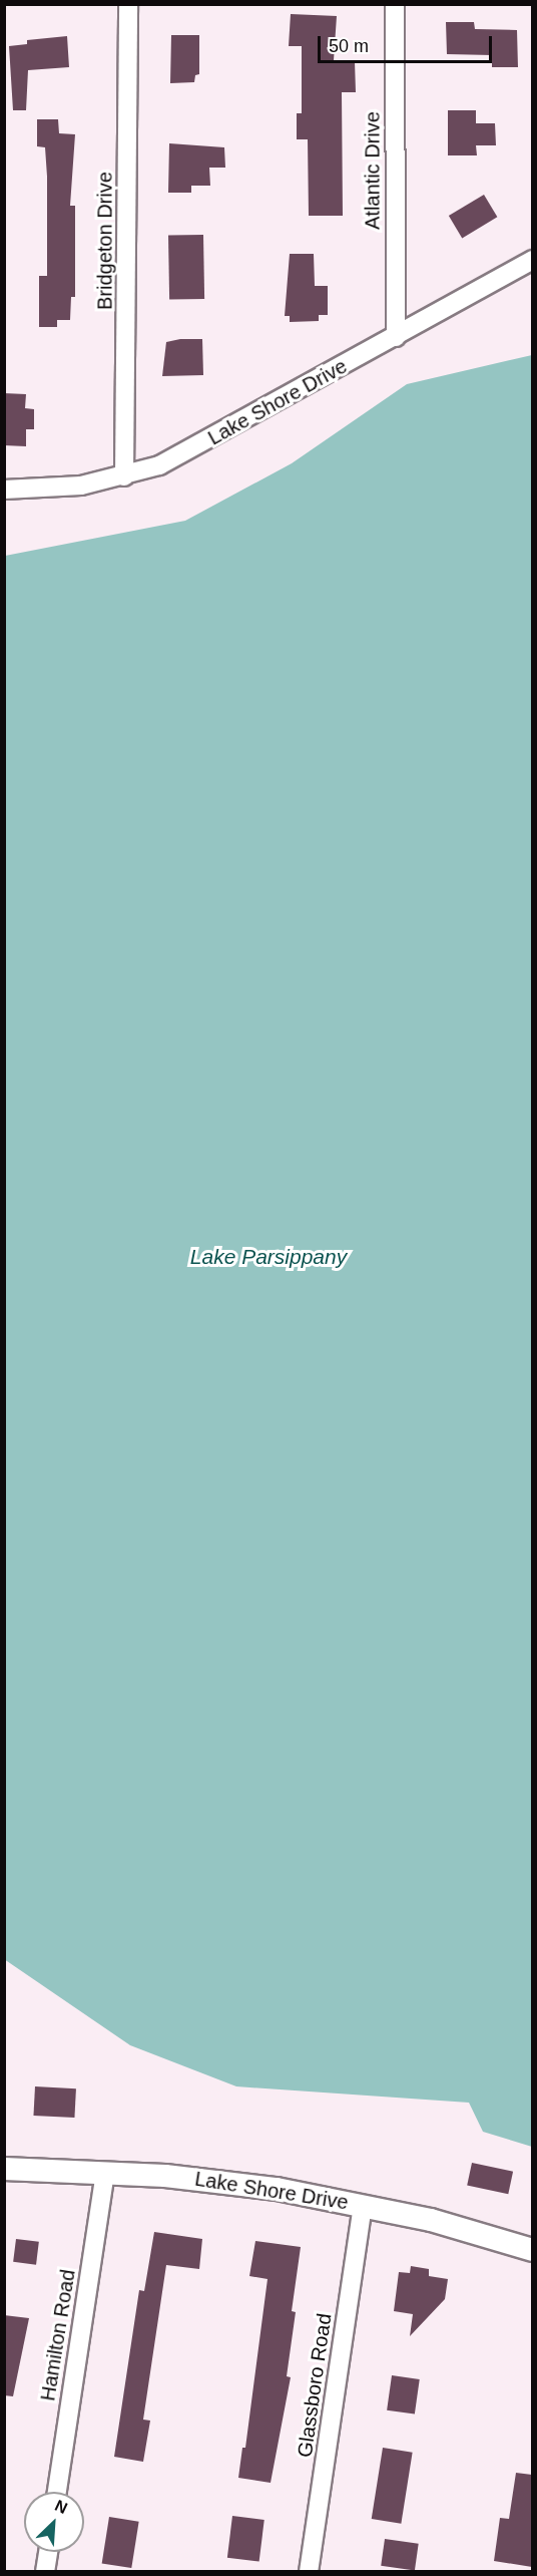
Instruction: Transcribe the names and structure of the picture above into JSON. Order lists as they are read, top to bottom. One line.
{"streets":{"street":["Atlantic Drive","Bridgeton Drive","Lake Shore Drive","Hamilton Road","Glassboro Road"]},"crossings":[["Atlantic Drive","Lake Shore Drive"],["Bridgeton Drive","Lake Shore Drive"],["Lake Shore Drive","Hamilton Road"],["Lake Shore Drive","Glassboro Road"]],"water":["Lake Parsippany"],"scale_bar":"50 m","north":"top right"}
